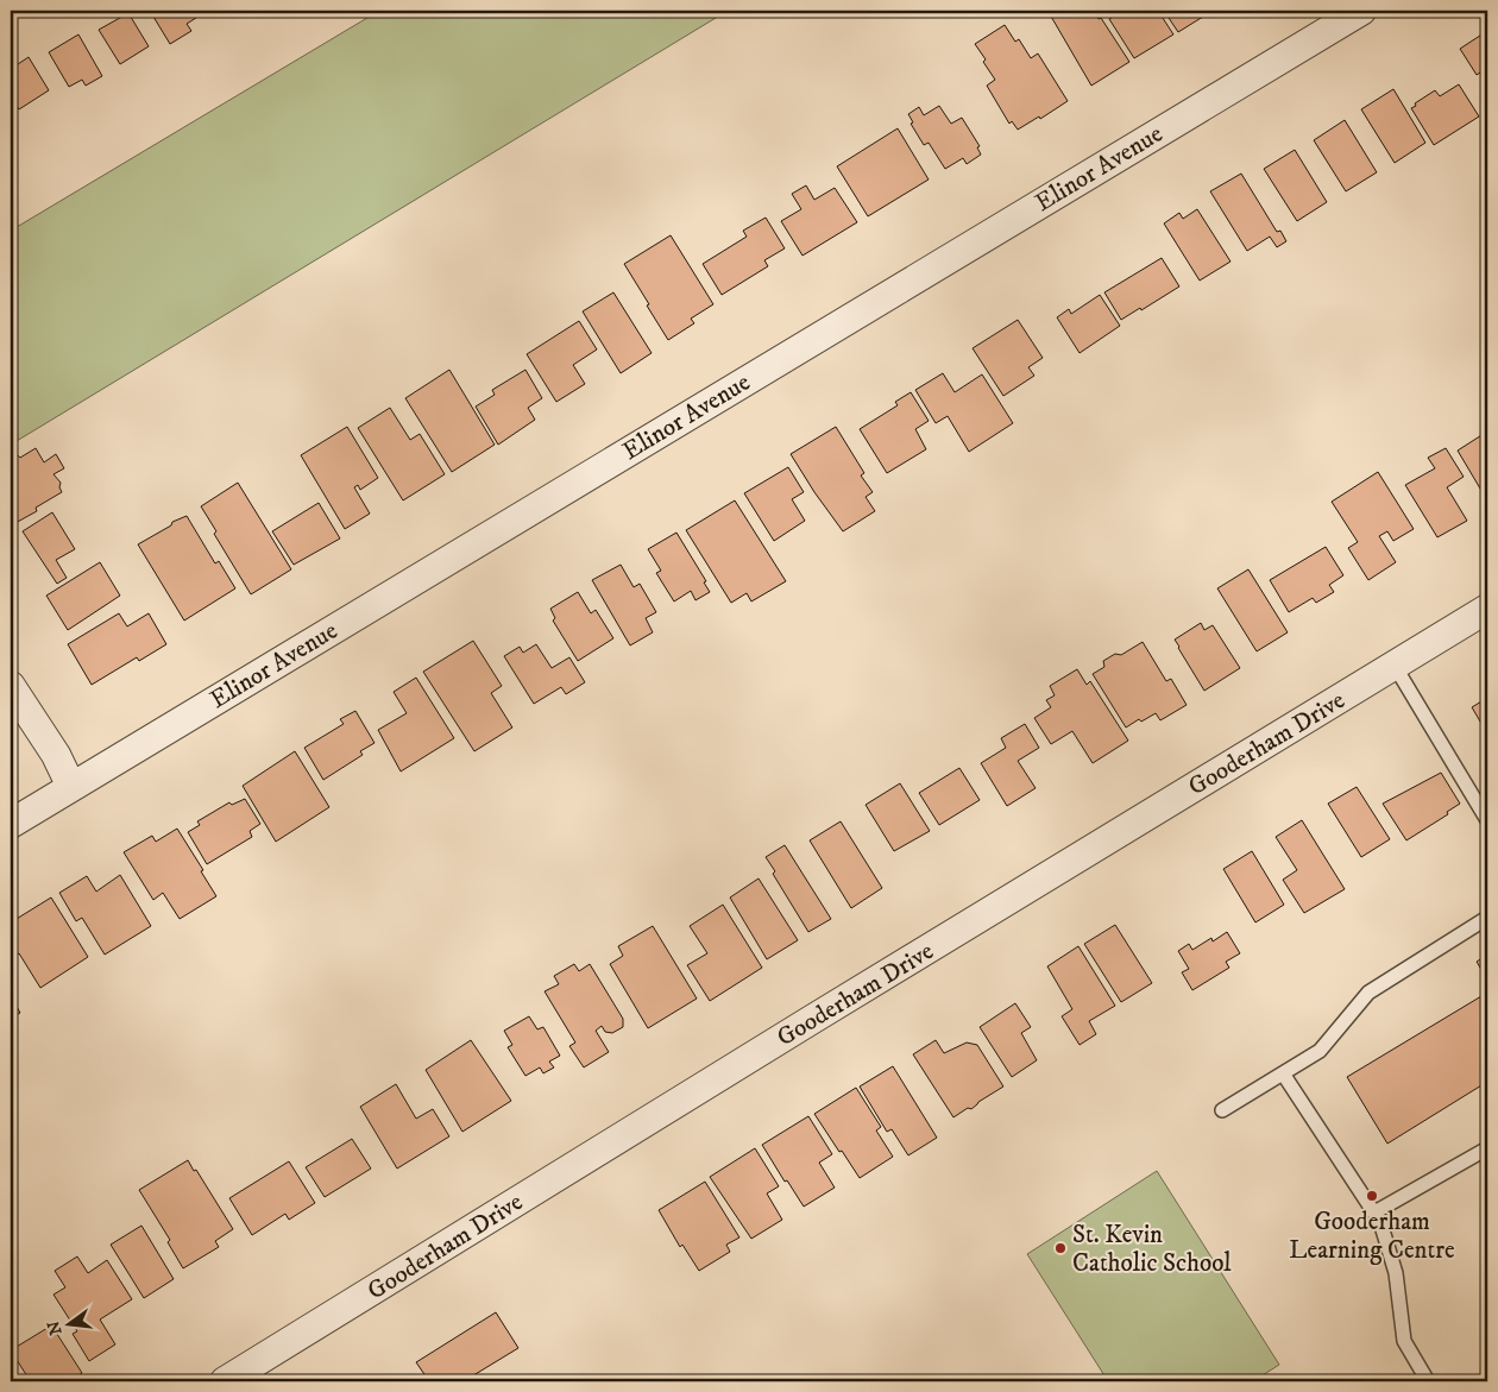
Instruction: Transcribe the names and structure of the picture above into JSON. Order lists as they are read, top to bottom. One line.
{"streets":{"street":["Elinor Avenue","Gooderham Drive"]},"places":["Gooderham Learning Centre","St. Kevin Catholic School"],"north":"left"}
